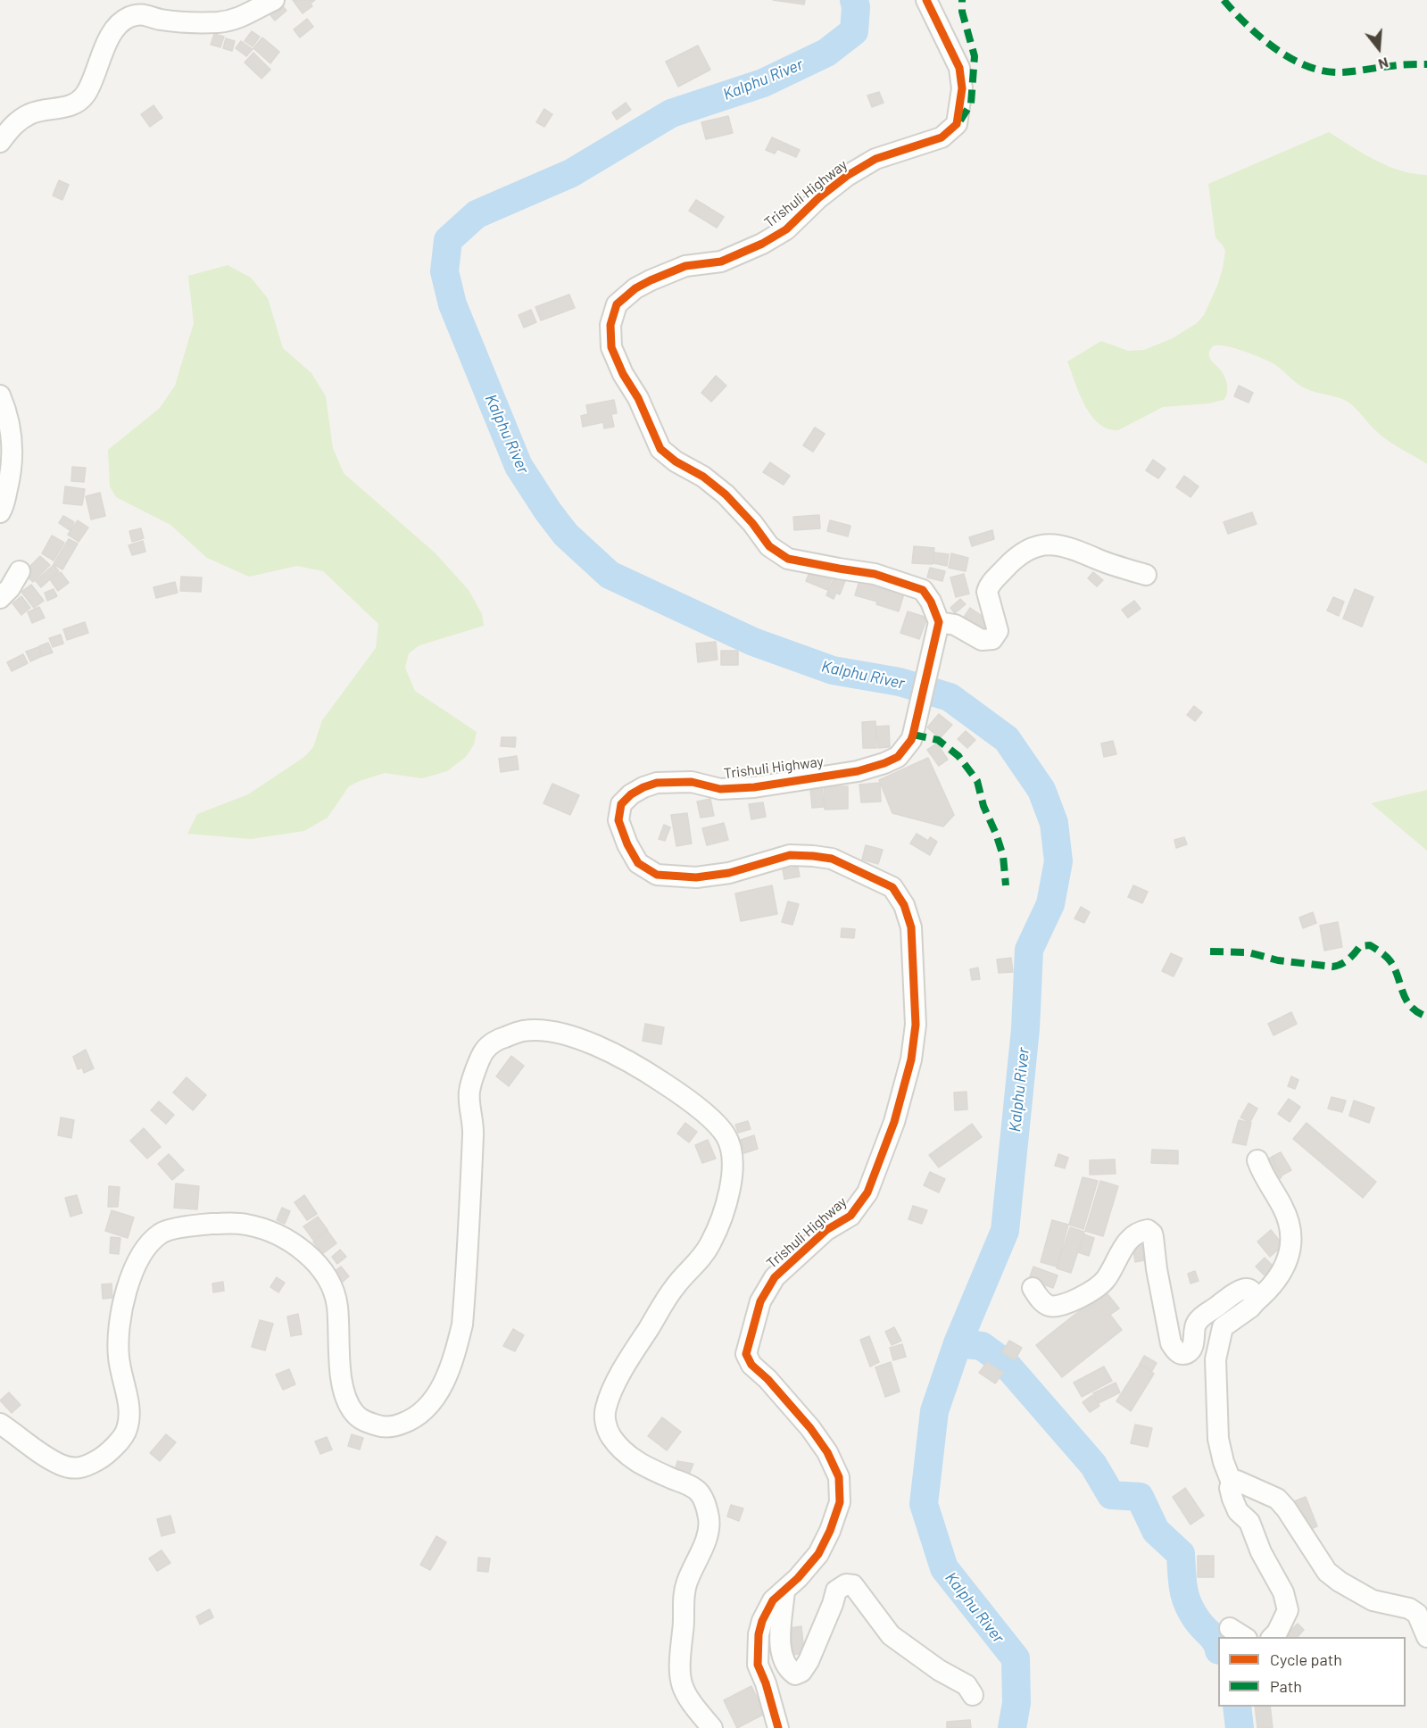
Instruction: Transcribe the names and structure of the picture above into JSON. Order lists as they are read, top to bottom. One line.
{"streets":{"street":["Trishuli Highway"]},"water":["Kalphu River"],"legend":["Cycle path","Path"],"north":"bottom"}
